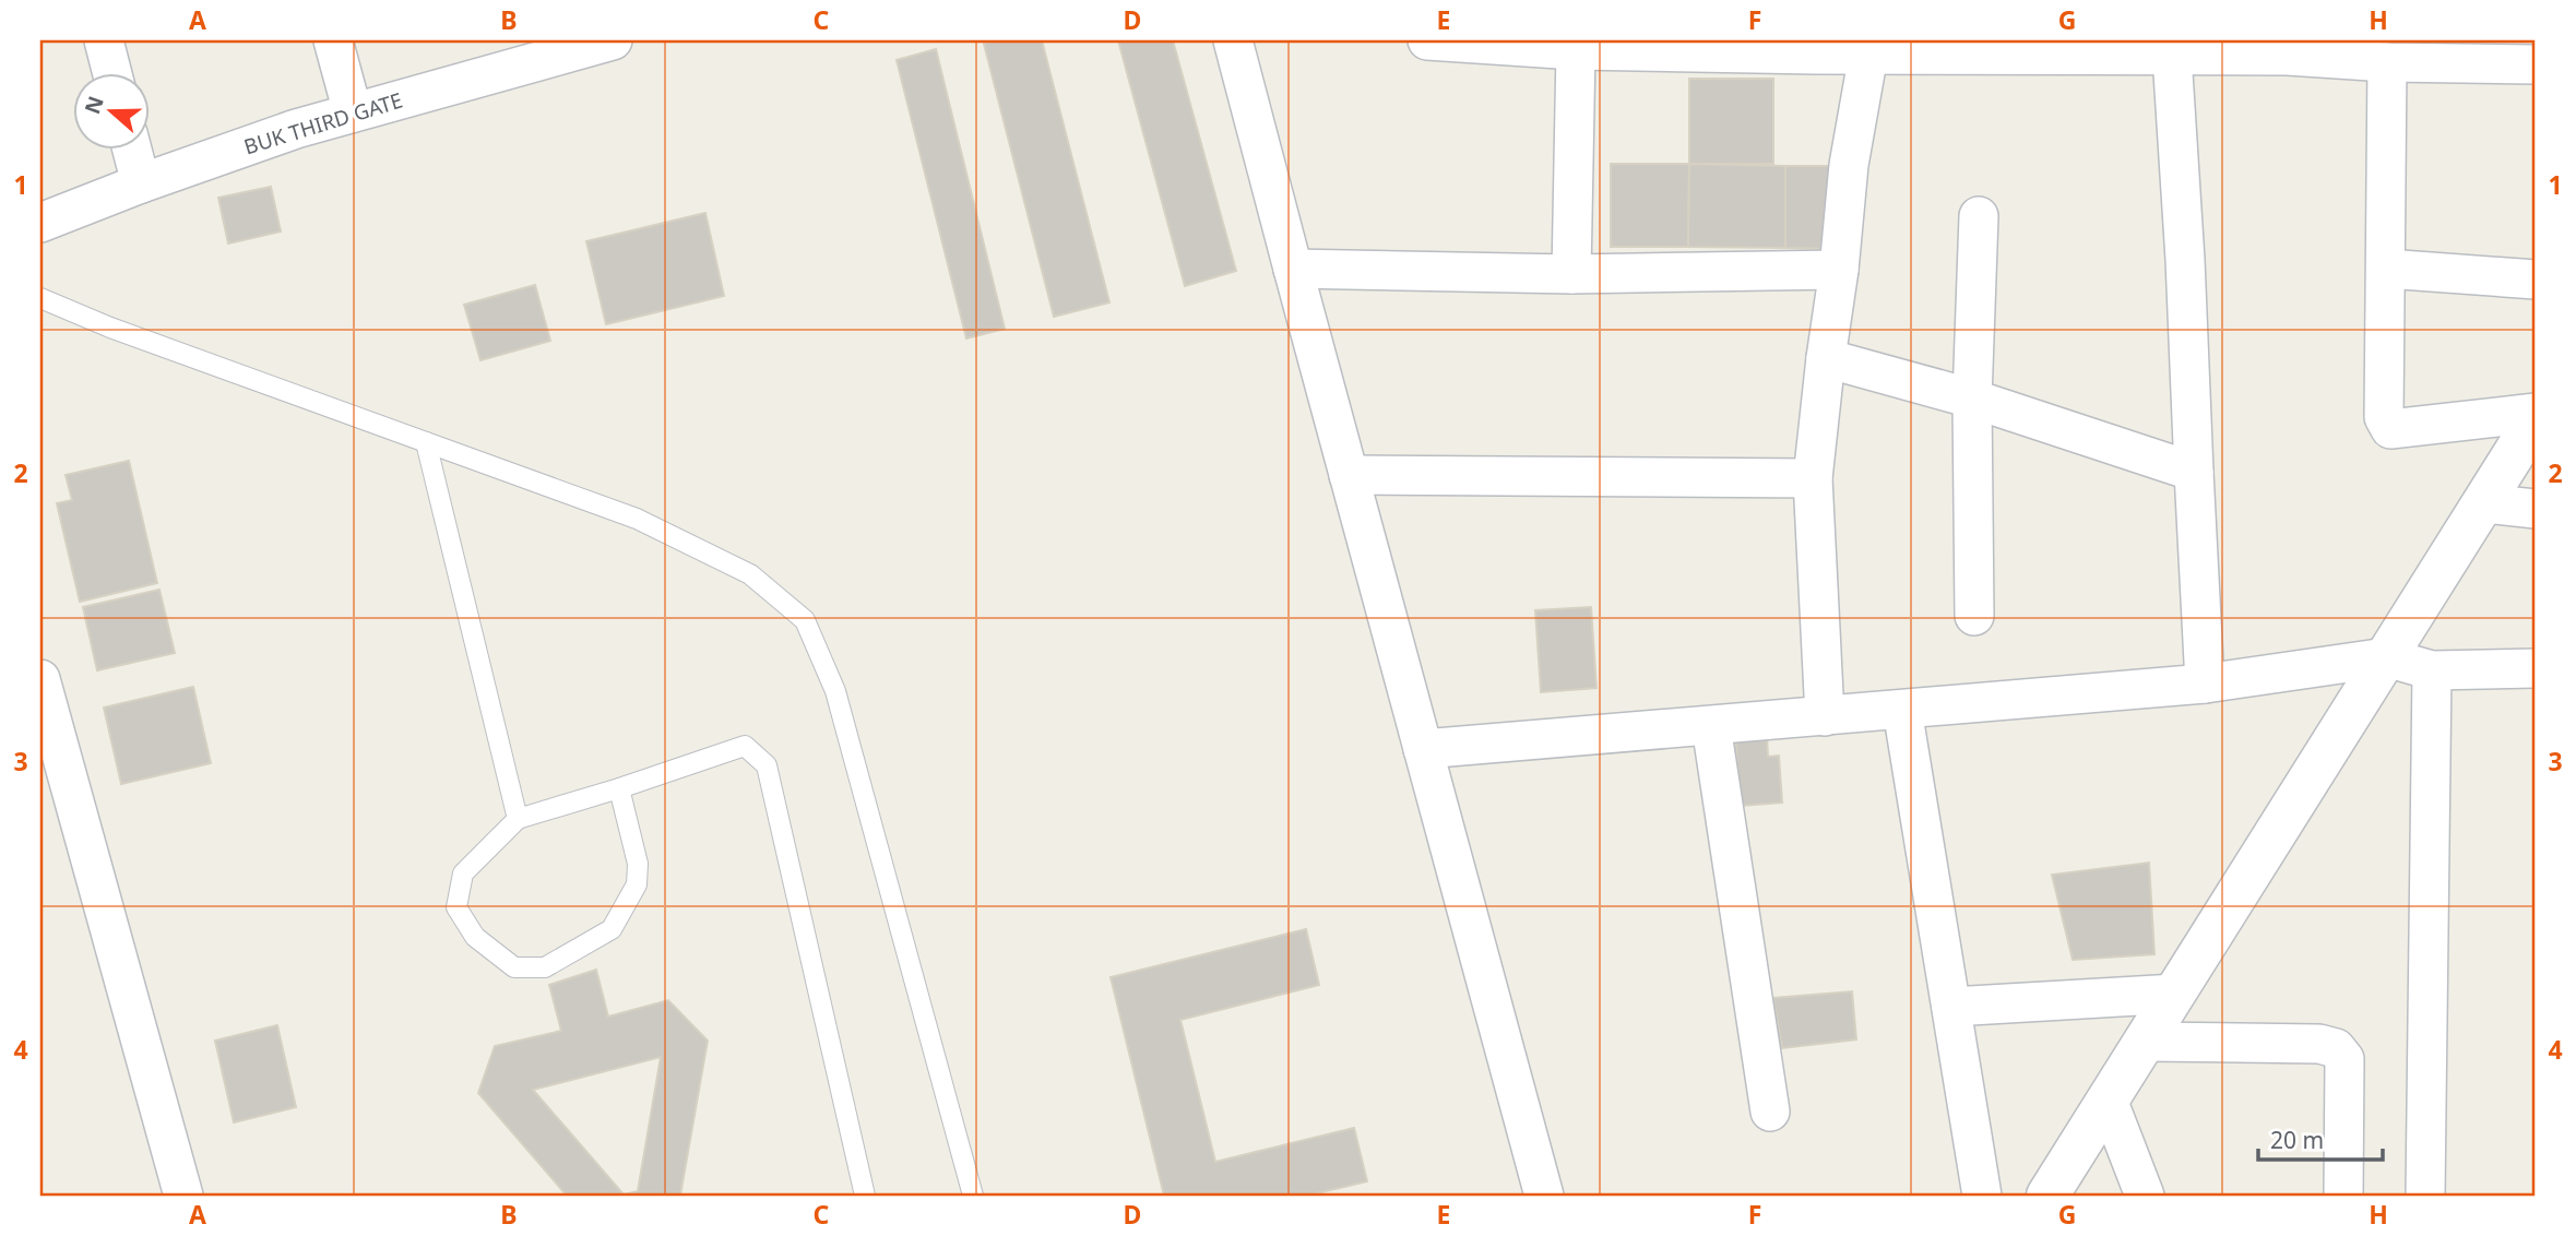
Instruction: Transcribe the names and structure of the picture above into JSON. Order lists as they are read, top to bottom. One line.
{"streets":{"street":["BUK THIRD GATE"]},"scale_bar":"20 m","north":"left","grid":{"columns":["A","B","C","D","E","F","G","H"],"rows":["1","2","3","4"]}}
